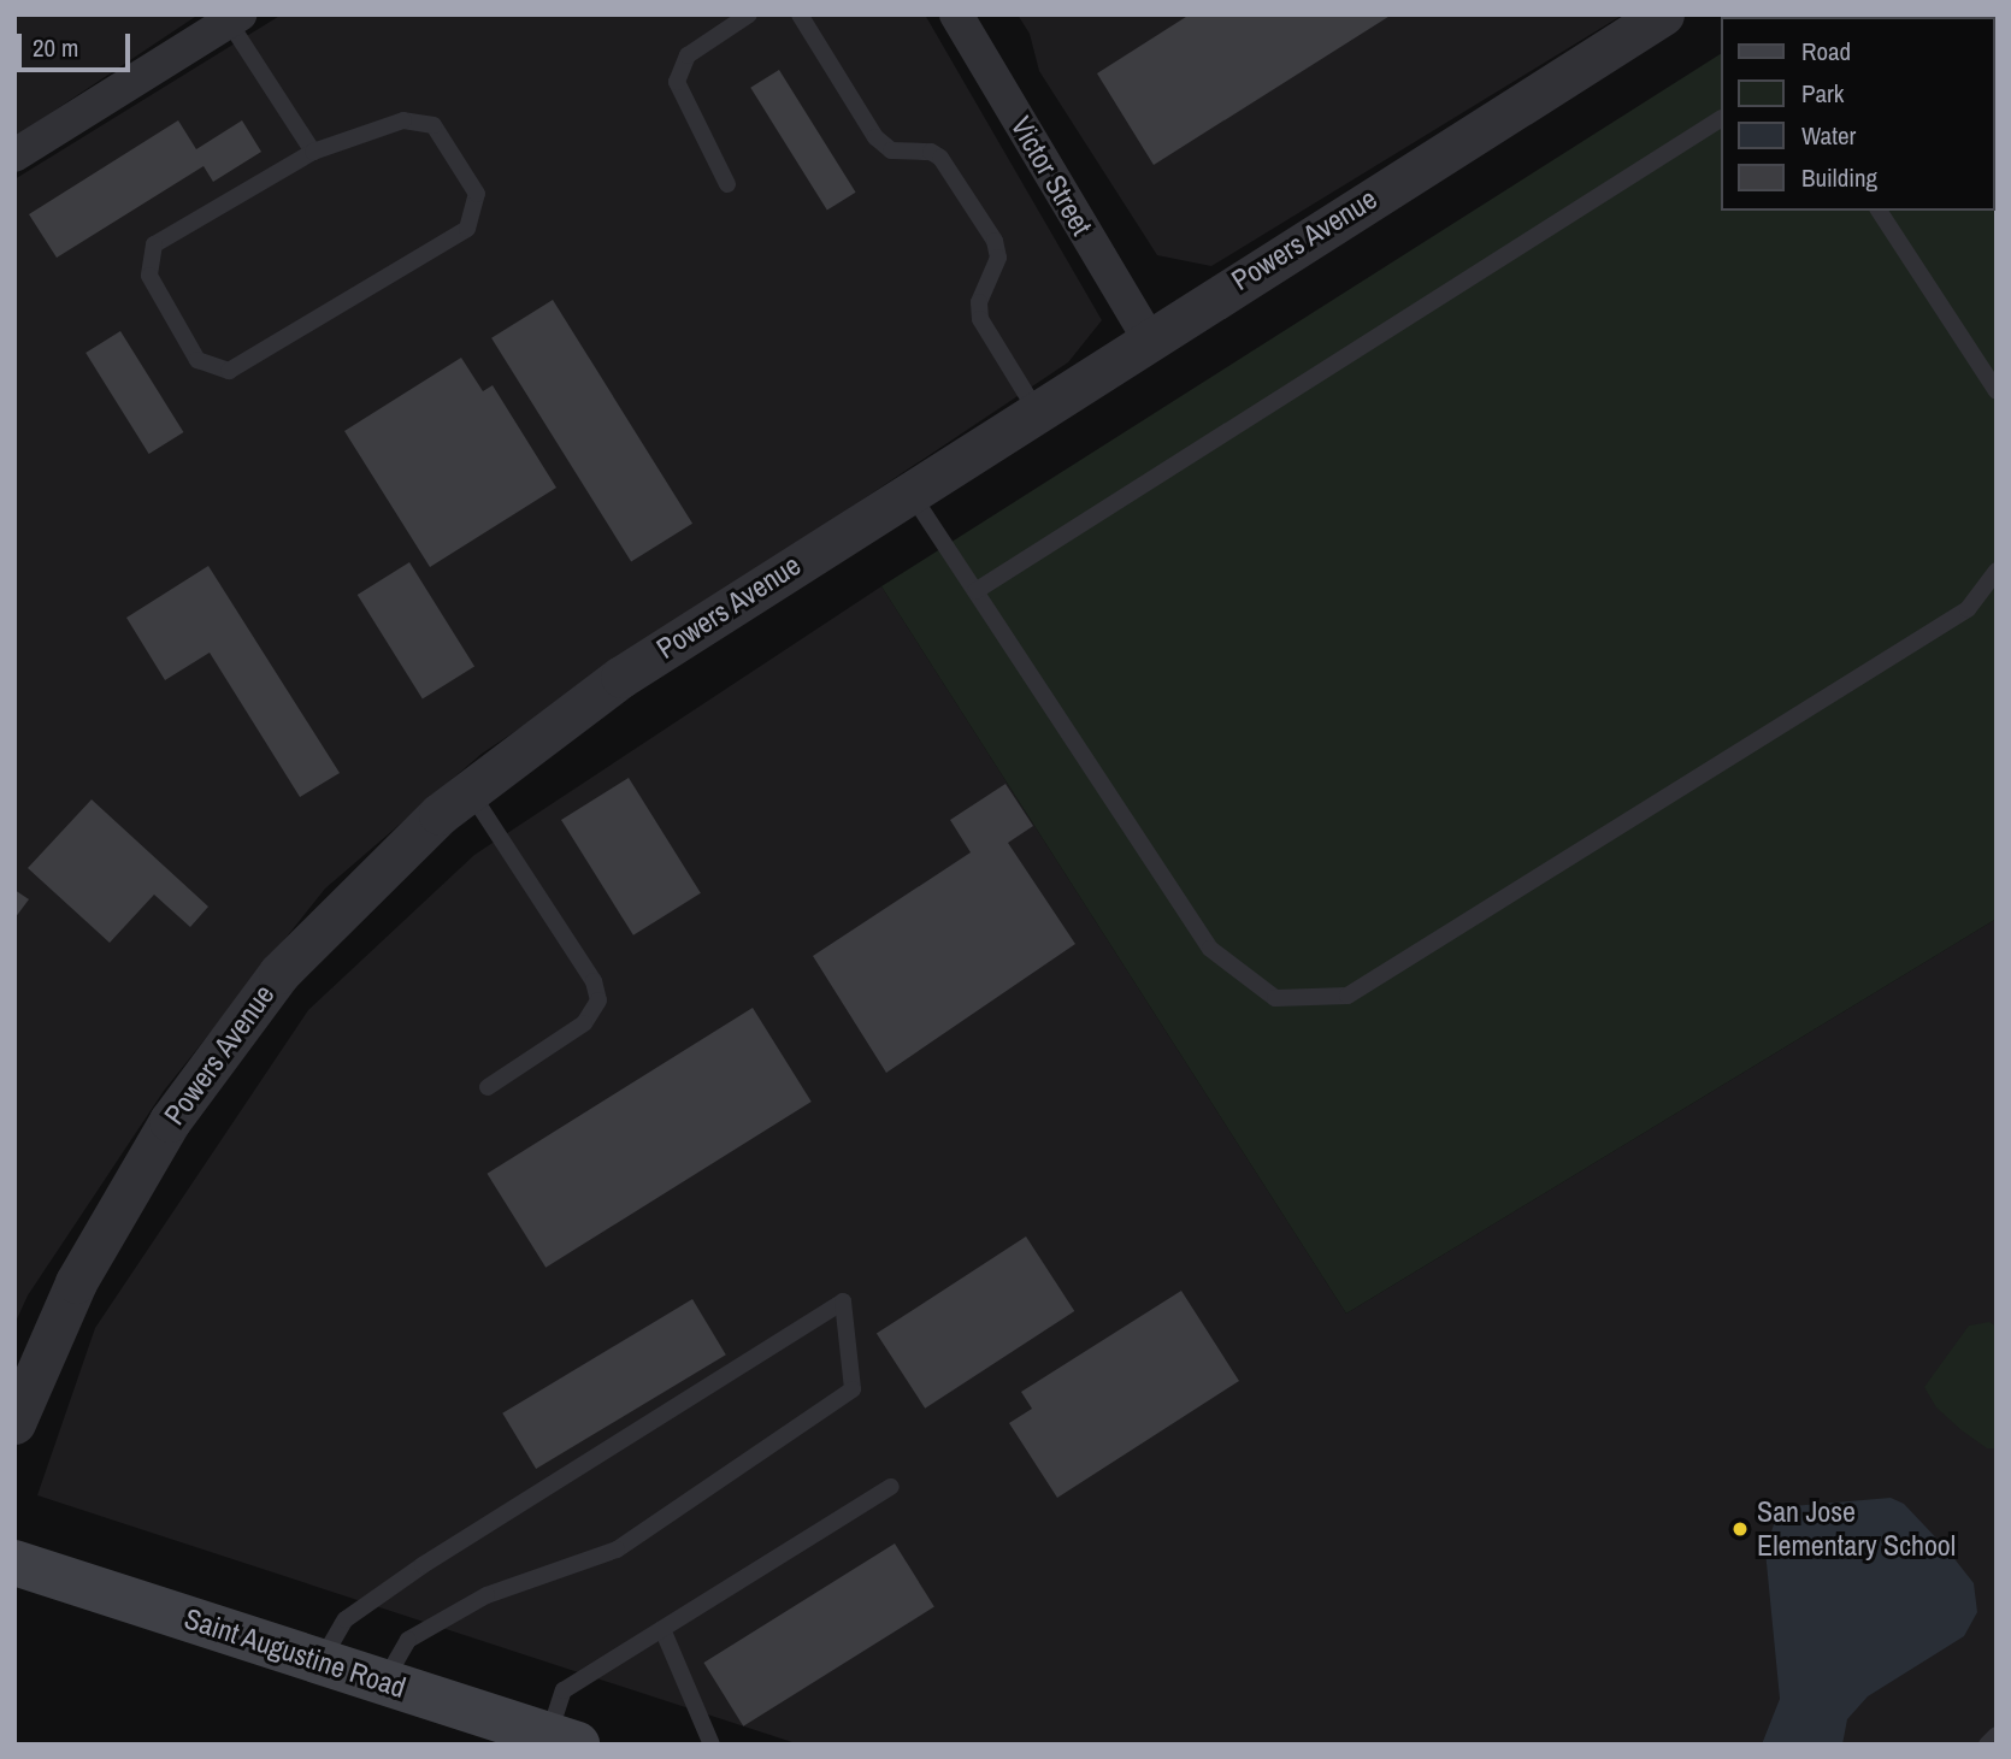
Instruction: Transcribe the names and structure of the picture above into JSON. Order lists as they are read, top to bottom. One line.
{"streets":{"main road":["Saint Augustine Road"],"street":["Victor Street","Powers Avenue"]},"crossings":[["Victor Street","Powers Avenue"]],"places":["San Jose Elementary School"],"legend":["Road","Park","Water","Building"],"scale_bar":"20 m"}
